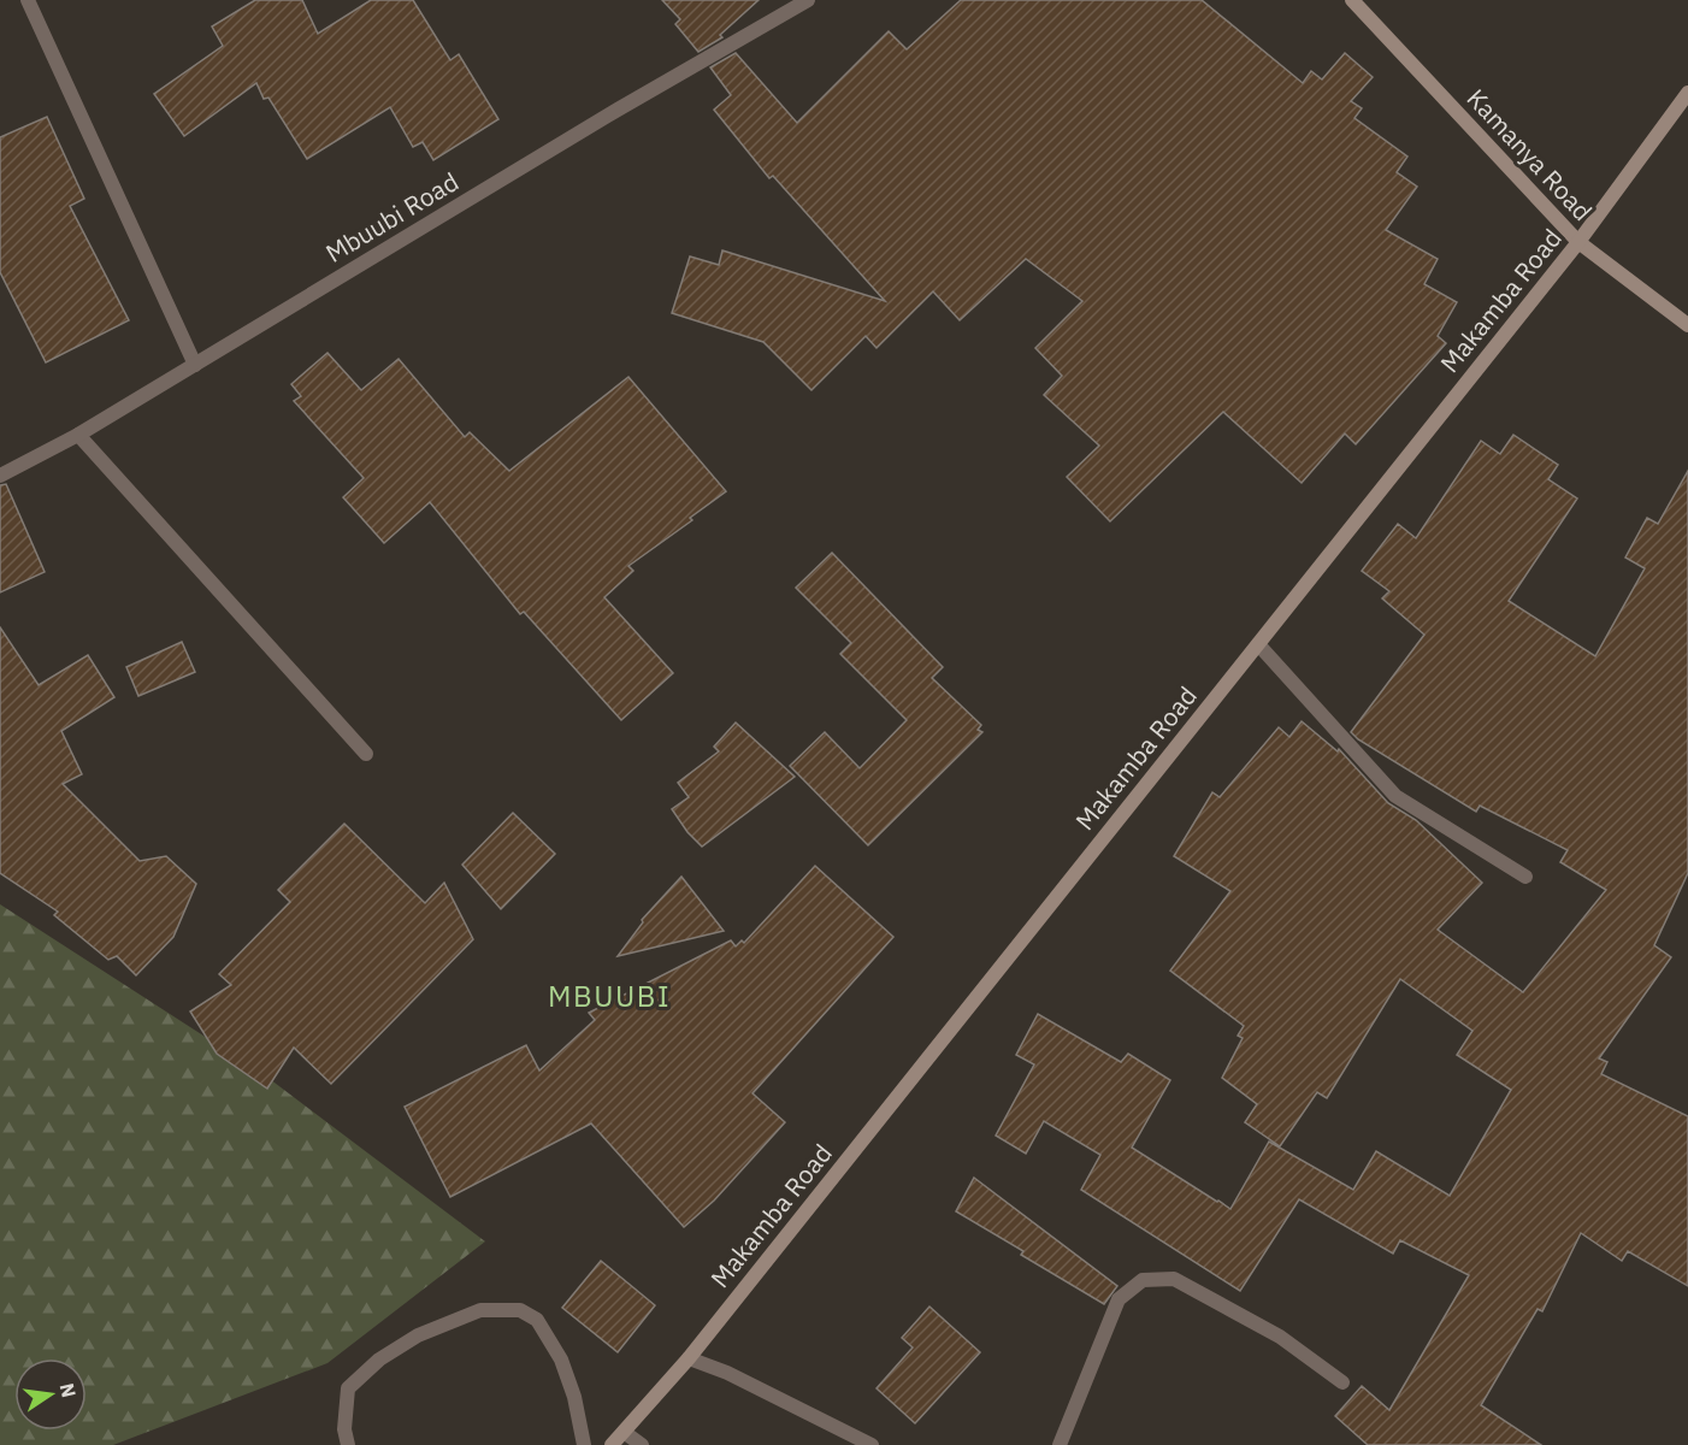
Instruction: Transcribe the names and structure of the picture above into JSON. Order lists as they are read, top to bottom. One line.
{"streets":{"street":["Kamanya Road","Mbuubi Road","Makamba Road"]},"crossings":[["Kamanya Road","Makamba Road"]],"districts":["MBUUBI"],"north":"right"}
